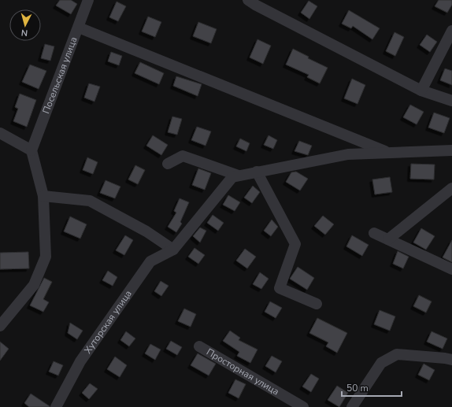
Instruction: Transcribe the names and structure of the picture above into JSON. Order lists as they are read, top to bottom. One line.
{"streets":{"street":["Посельская улица","Хуторская улица","Просторная улица"]},"scale_bar":"50 m","north":"bottom"}
